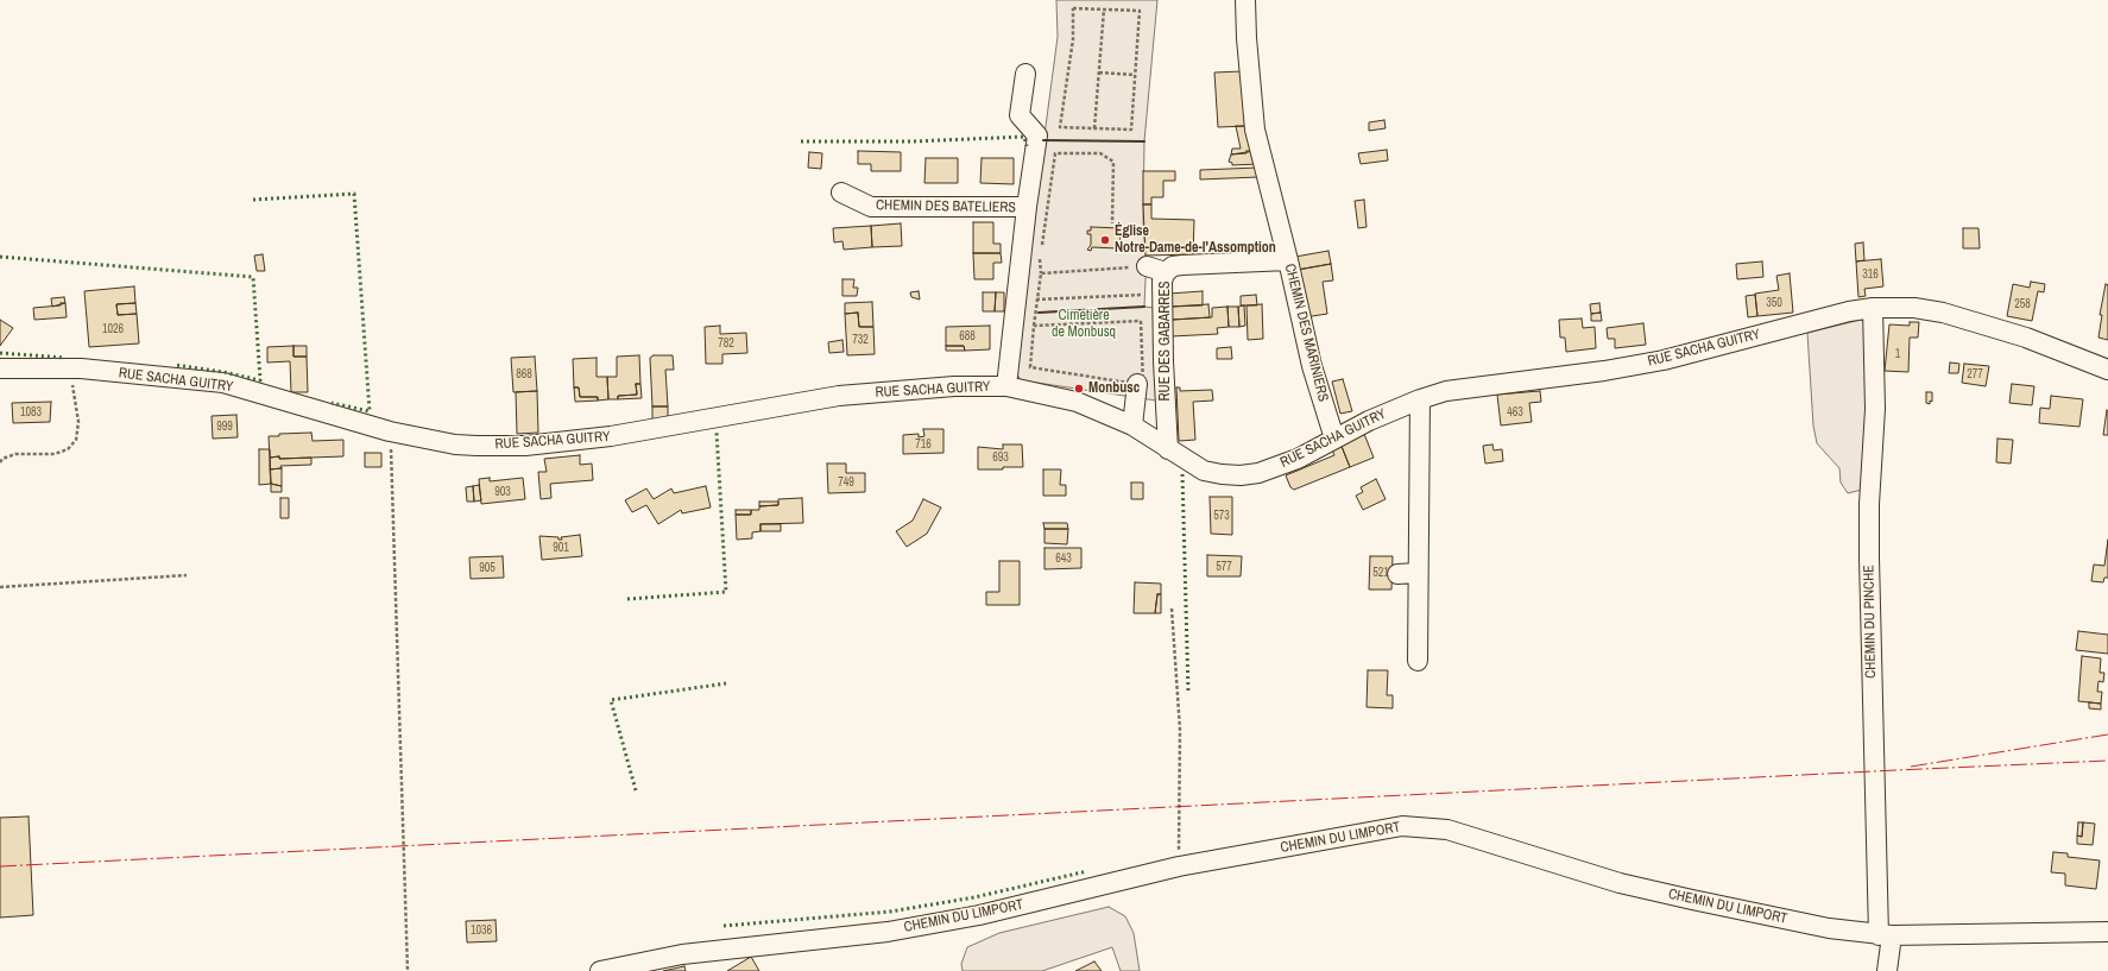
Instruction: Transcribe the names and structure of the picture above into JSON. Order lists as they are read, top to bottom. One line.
{"streets":{"street":["CHEMIN DES BATELIERS","CHEMIN DES MARINIERS","RUE DES GABARRES","RUE SACHA GUITRY","CHEMIN DU PINCHE","CHEMIN DU LIMPORT"]},"crossings":[["CHEMIN DES BATELIERS","RUE SACHA GUITRY"],["CHEMIN DES MARINIERS","RUE DES GABARRES"],["CHEMIN DES MARINIERS","RUE SACHA GUITRY"],["RUE DES GABARRES","RUE SACHA GUITRY"],["RUE SACHA GUITRY","CHEMIN DU PINCHE"],["CHEMIN DU PINCHE","CHEMIN DU LIMPORT"]],"parks":["Cimetière de Monbusq"],"places":["Église Notre-Dame-de-l'Assomption","Monbusc"],"house_numbers":["316","350","258","1026","688","732","782","1","868","277","1083","463","999","716","693","749","903","573","901","643","577","905","521","1036"]}
